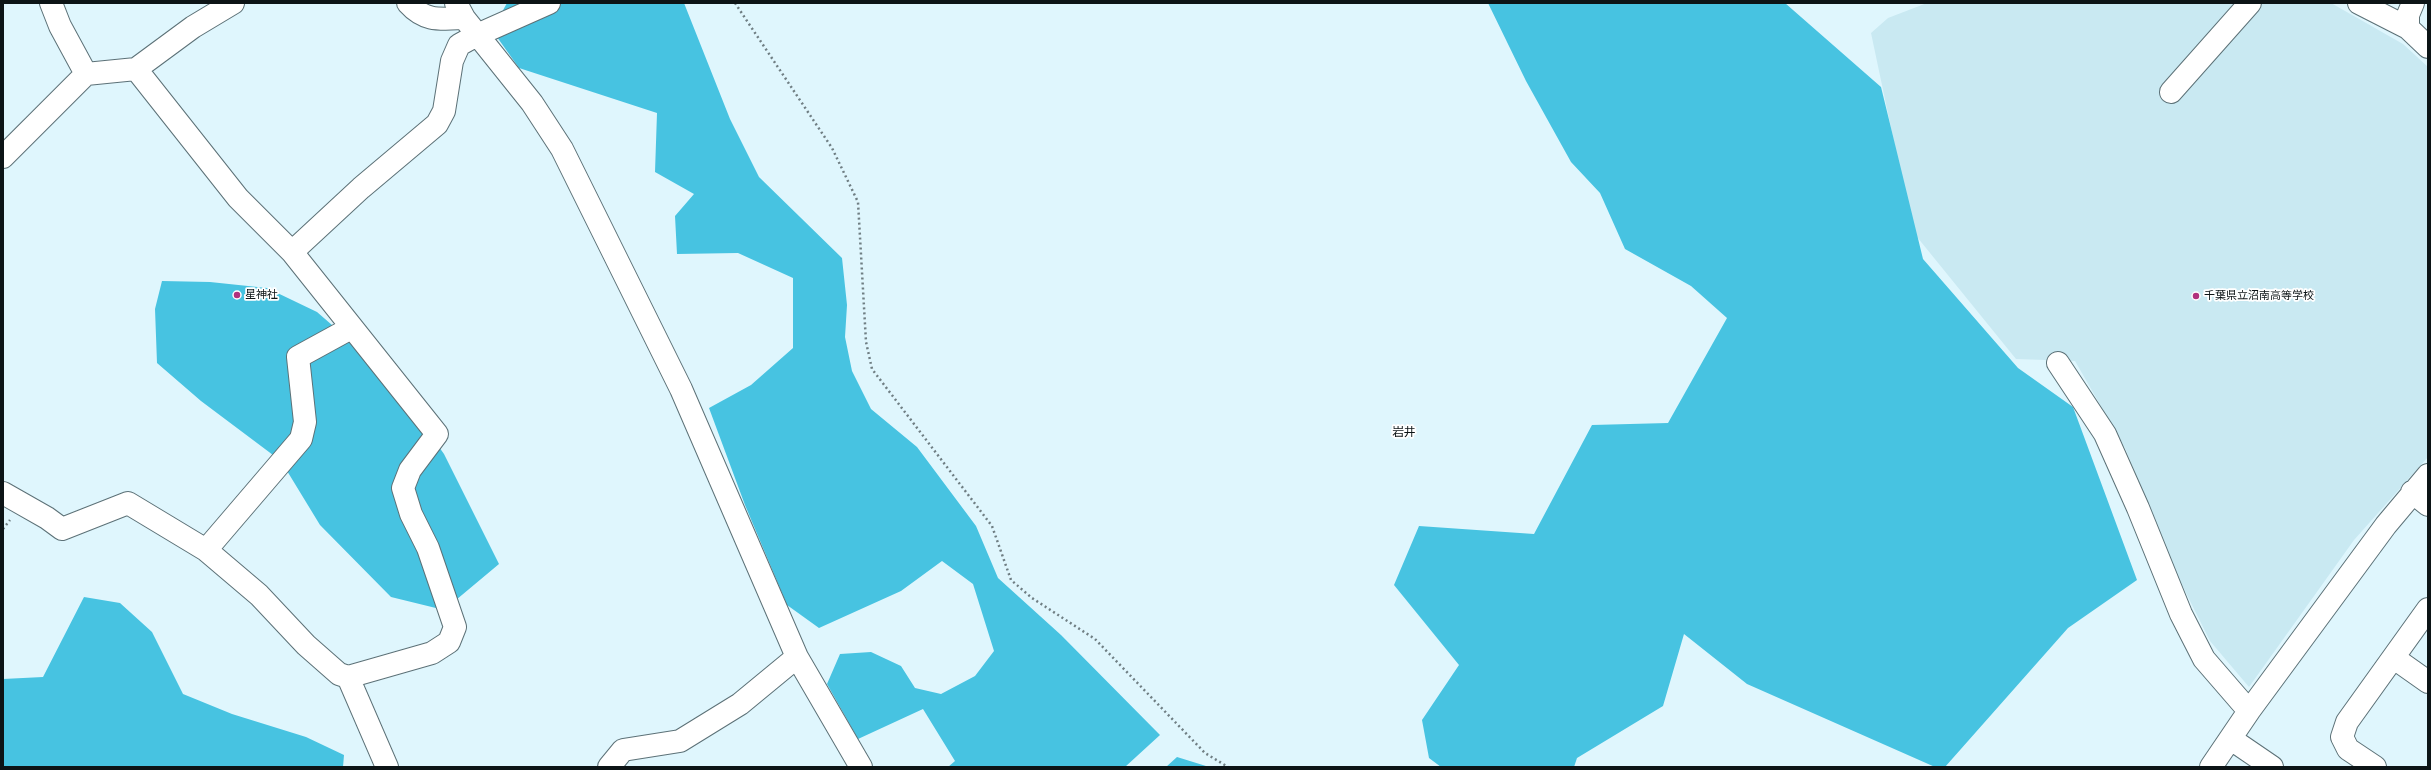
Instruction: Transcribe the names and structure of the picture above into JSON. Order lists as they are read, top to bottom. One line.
{"districts":["岩井"],"places":["星神社","千葉県立沼南高等学校"]}
